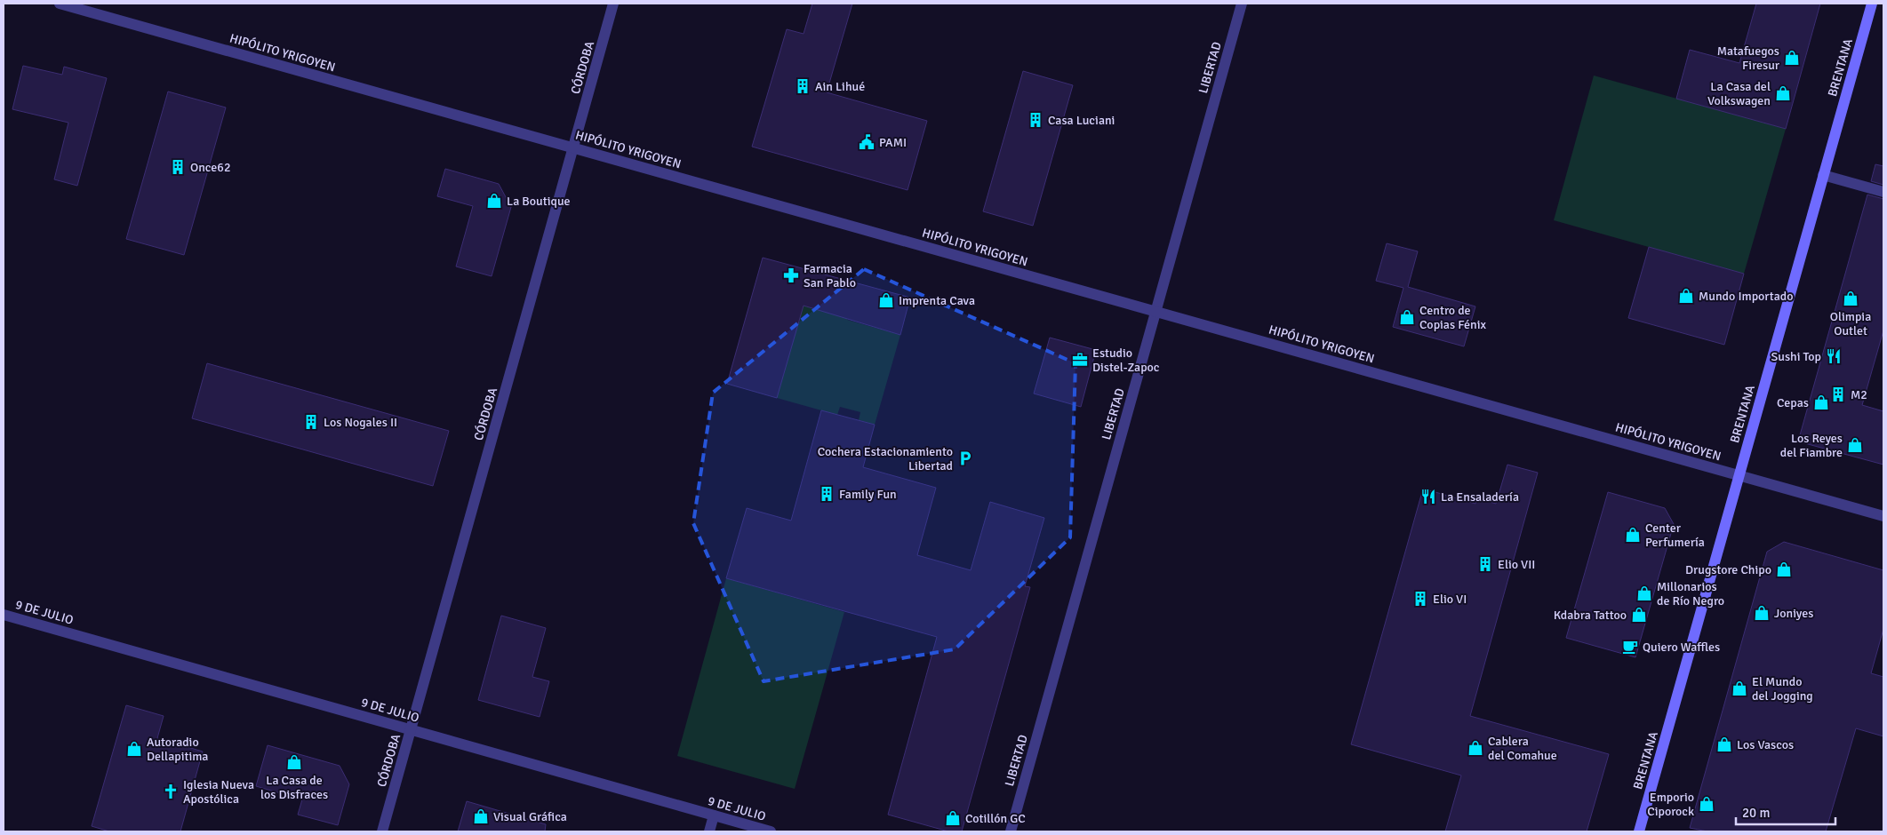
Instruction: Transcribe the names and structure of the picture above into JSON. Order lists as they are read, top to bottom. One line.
{"streets":{"main road":["BRENTANA"],"street":["HIPÓLITO YRIGOYEN","CÓRDOBA","LIBERTAD","9 DE JULIO"]},"crossings":[["HIPÓLITO YRIGOYEN","CÓRDOBA"],["HIPÓLITO YRIGOYEN","LIBERTAD"],["HIPÓLITO YRIGOYEN","BRENTANA"],["CÓRDOBA","9 DE JULIO"]],"places":{"shop":["Matafuegos Firesur","La Casa del Volkswagen","La Boutique","Mundo Importado","Olimpia Outlet","Imprenta Cava","Centro de Copias Fénix","Cepas","Los Reyes del Fiambre","Center Perfumería","Drugstore Chipo","Millonarios de Río Negro","Joniyes","Kdabra Tattoo","El Mundo del Jogging","Los Vascos","Cablera del Comahue","Autoradio Dellapitima","La Casa de los Disfraces","Emporio Ciporock","Visual Gráfica","Cotillón GC"],"building":["Ain Lihué","Casa Luciani","Once62","M2","Los Nogales II","Family Fun","Elio VII","Elio VI"],"public building":["PAMI"],"pharmacy":["Farmacia San Pablo"],"restaurant":["Sushi Top","La Ensaladería"],"office":["Estudio Distel-Zapoc"],"parking":["Cochera Estacionamiento Libertad"],"cafe":["Quiero Waffles"],"church":["Iglesia Nueva Apostólica"]},"scale_bar":"20 m"}
